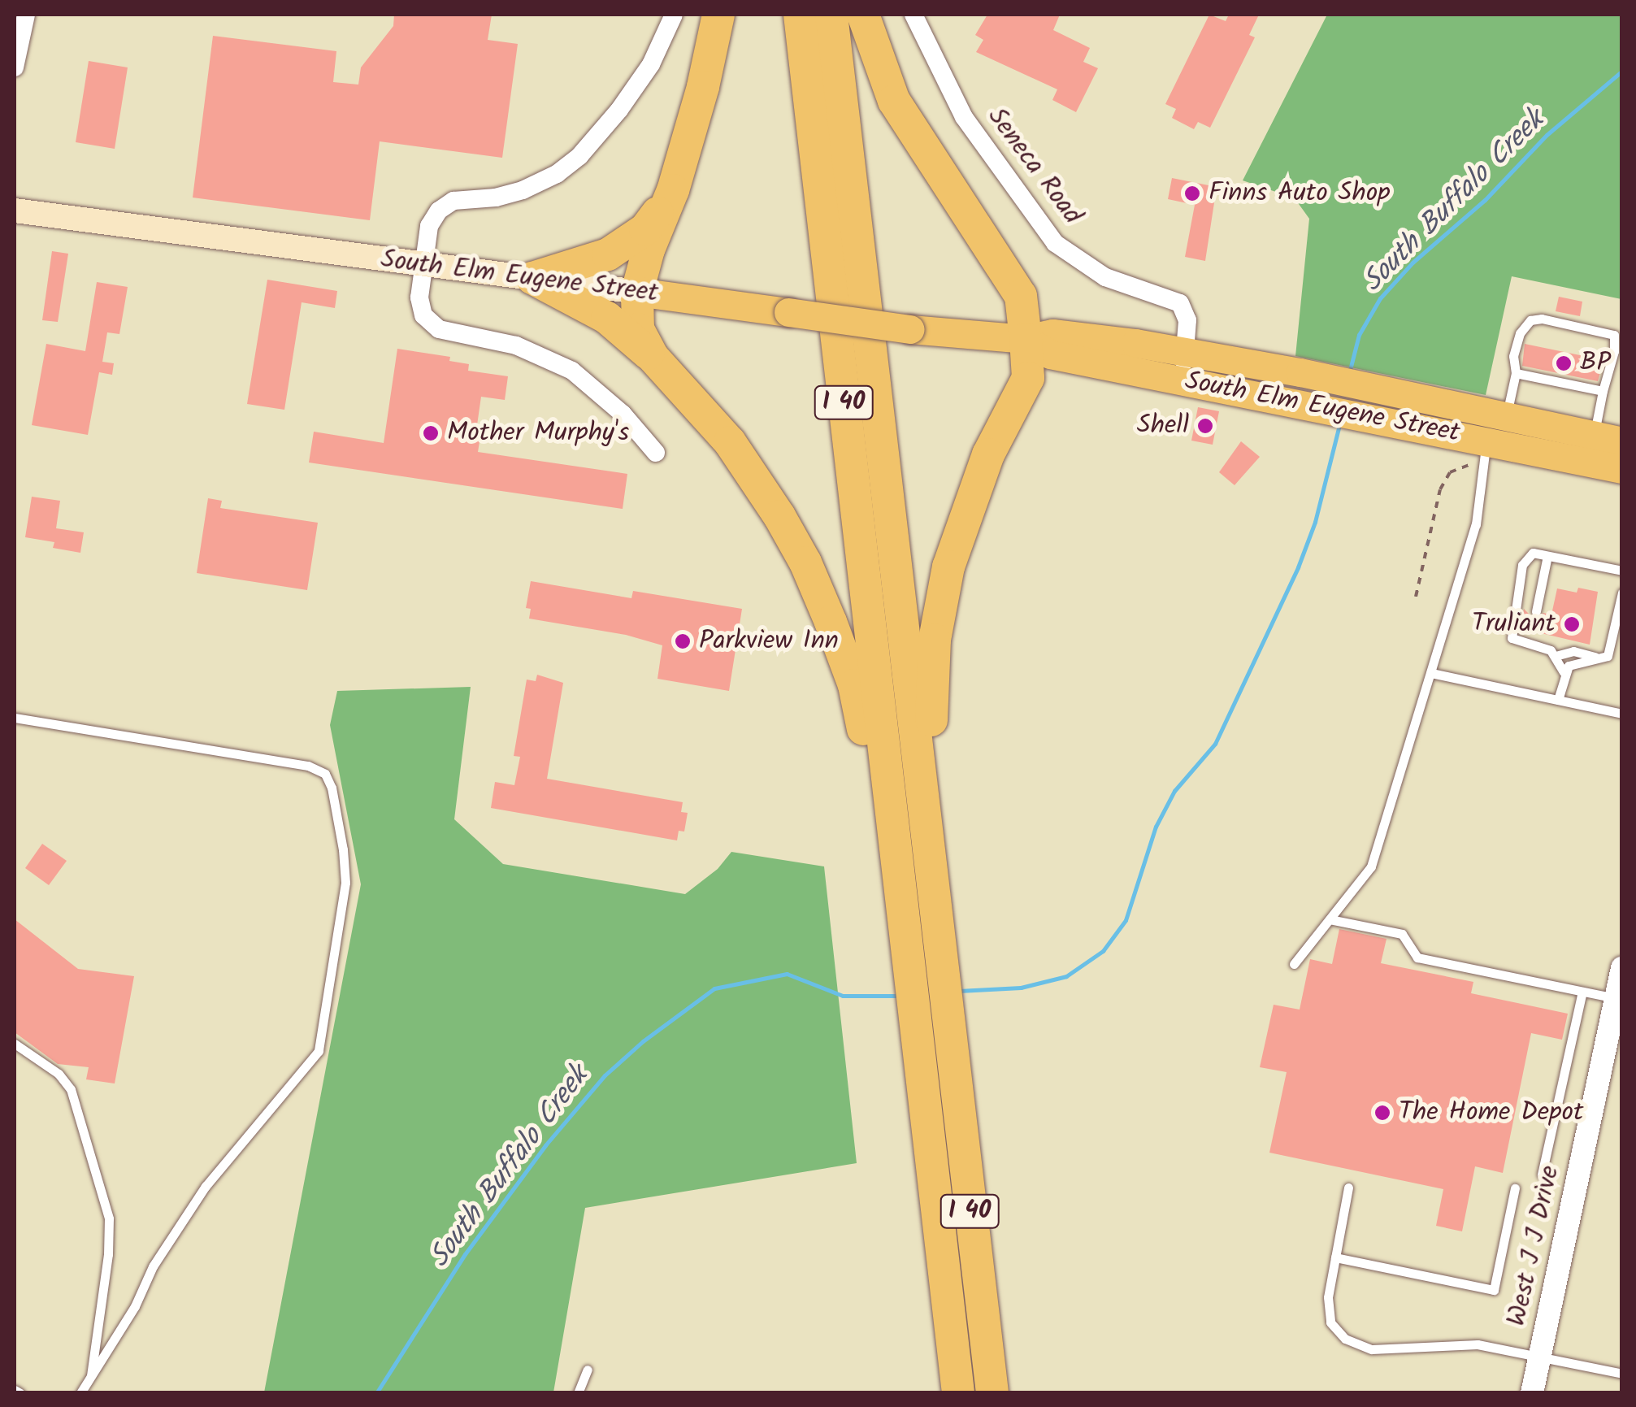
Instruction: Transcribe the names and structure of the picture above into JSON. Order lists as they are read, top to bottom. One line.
{"streets":{"highway":["I 40"],"main road":["South Elm Eugene Street"],"street":["Seneca Road","West J J Drive"]},"crossings":[["Seneca Road","South Elm Eugene Street"]],"water":["South Buffalo Creek"],"places":["Finns Auto Shop","BP","Shell","Mother Murphy's","Truliant","Parkview Inn","The Home Depot"]}
